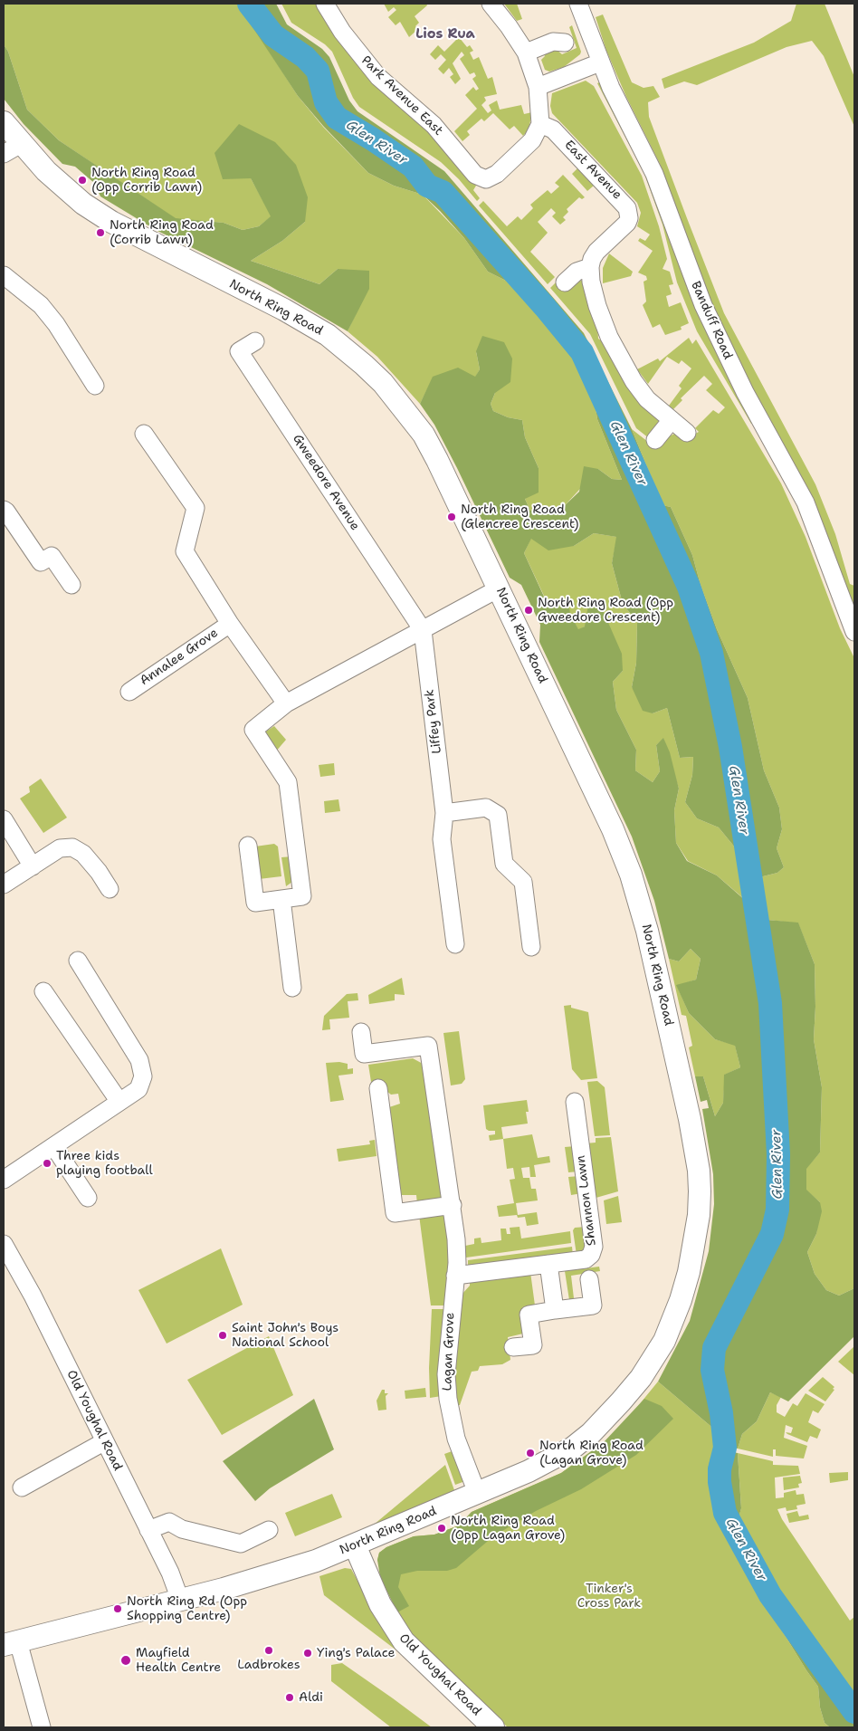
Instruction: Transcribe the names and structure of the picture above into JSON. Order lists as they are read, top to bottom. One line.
{"streets":{"main road":["North Ring Road","Old Youghal Road"],"street":["Park Avenue East","East Avenue","Banduff Road","Gweedore Avenue","Annalee Grove","Liffey Park","Shannon Lawn","Lagan Grove"]},"crossings":[["Park Avenue East","East Avenue"],["North Ring Road","Lagan Grove"],["North Ring Road","Old Youghal Road"],["Gweedore Avenue","Liffey Park"],["Shannon Lawn","Lagan Grove"]],"districts":["Lios Rua"],"water":["Glen River"],"parks":["Tinker's Cross Park"],"places":["North Ring Road (Opp Corrib Lawn)","North Ring Road (Corrib Lawn)","North Ring Road (Glencree Crescent)","North Ring Road (Opp Gweedore Crescent)","Three kids playing football","Saint John's Boys National School","North Ring Road (Lagan Grove)","North Ring Road (Opp Lagan Grove)","North Ring Rd (Opp Shopping Centre)","Ladbrokes","Ying's Palace","Mayfield Health Centre","Aldi"]}
